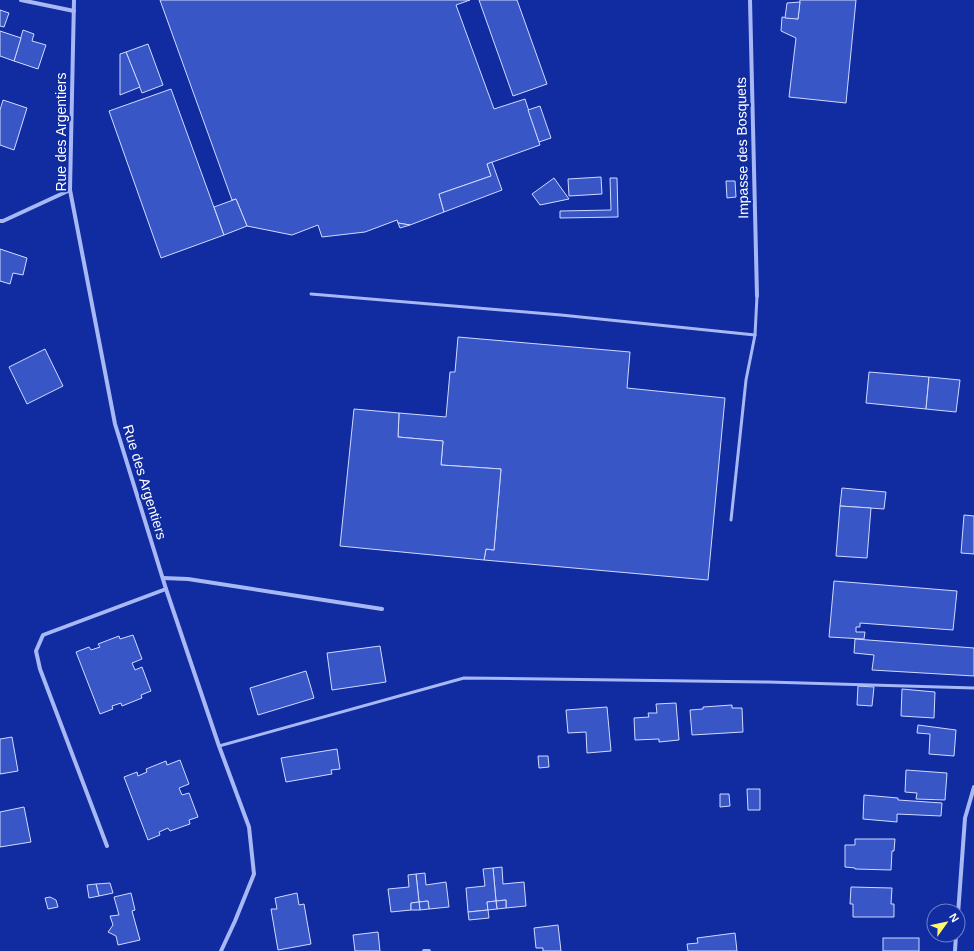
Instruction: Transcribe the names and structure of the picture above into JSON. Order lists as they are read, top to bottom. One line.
{"streets":{"street":["Rue des Argentiers","Impasse des Bosquets"]},"north":"top right"}
